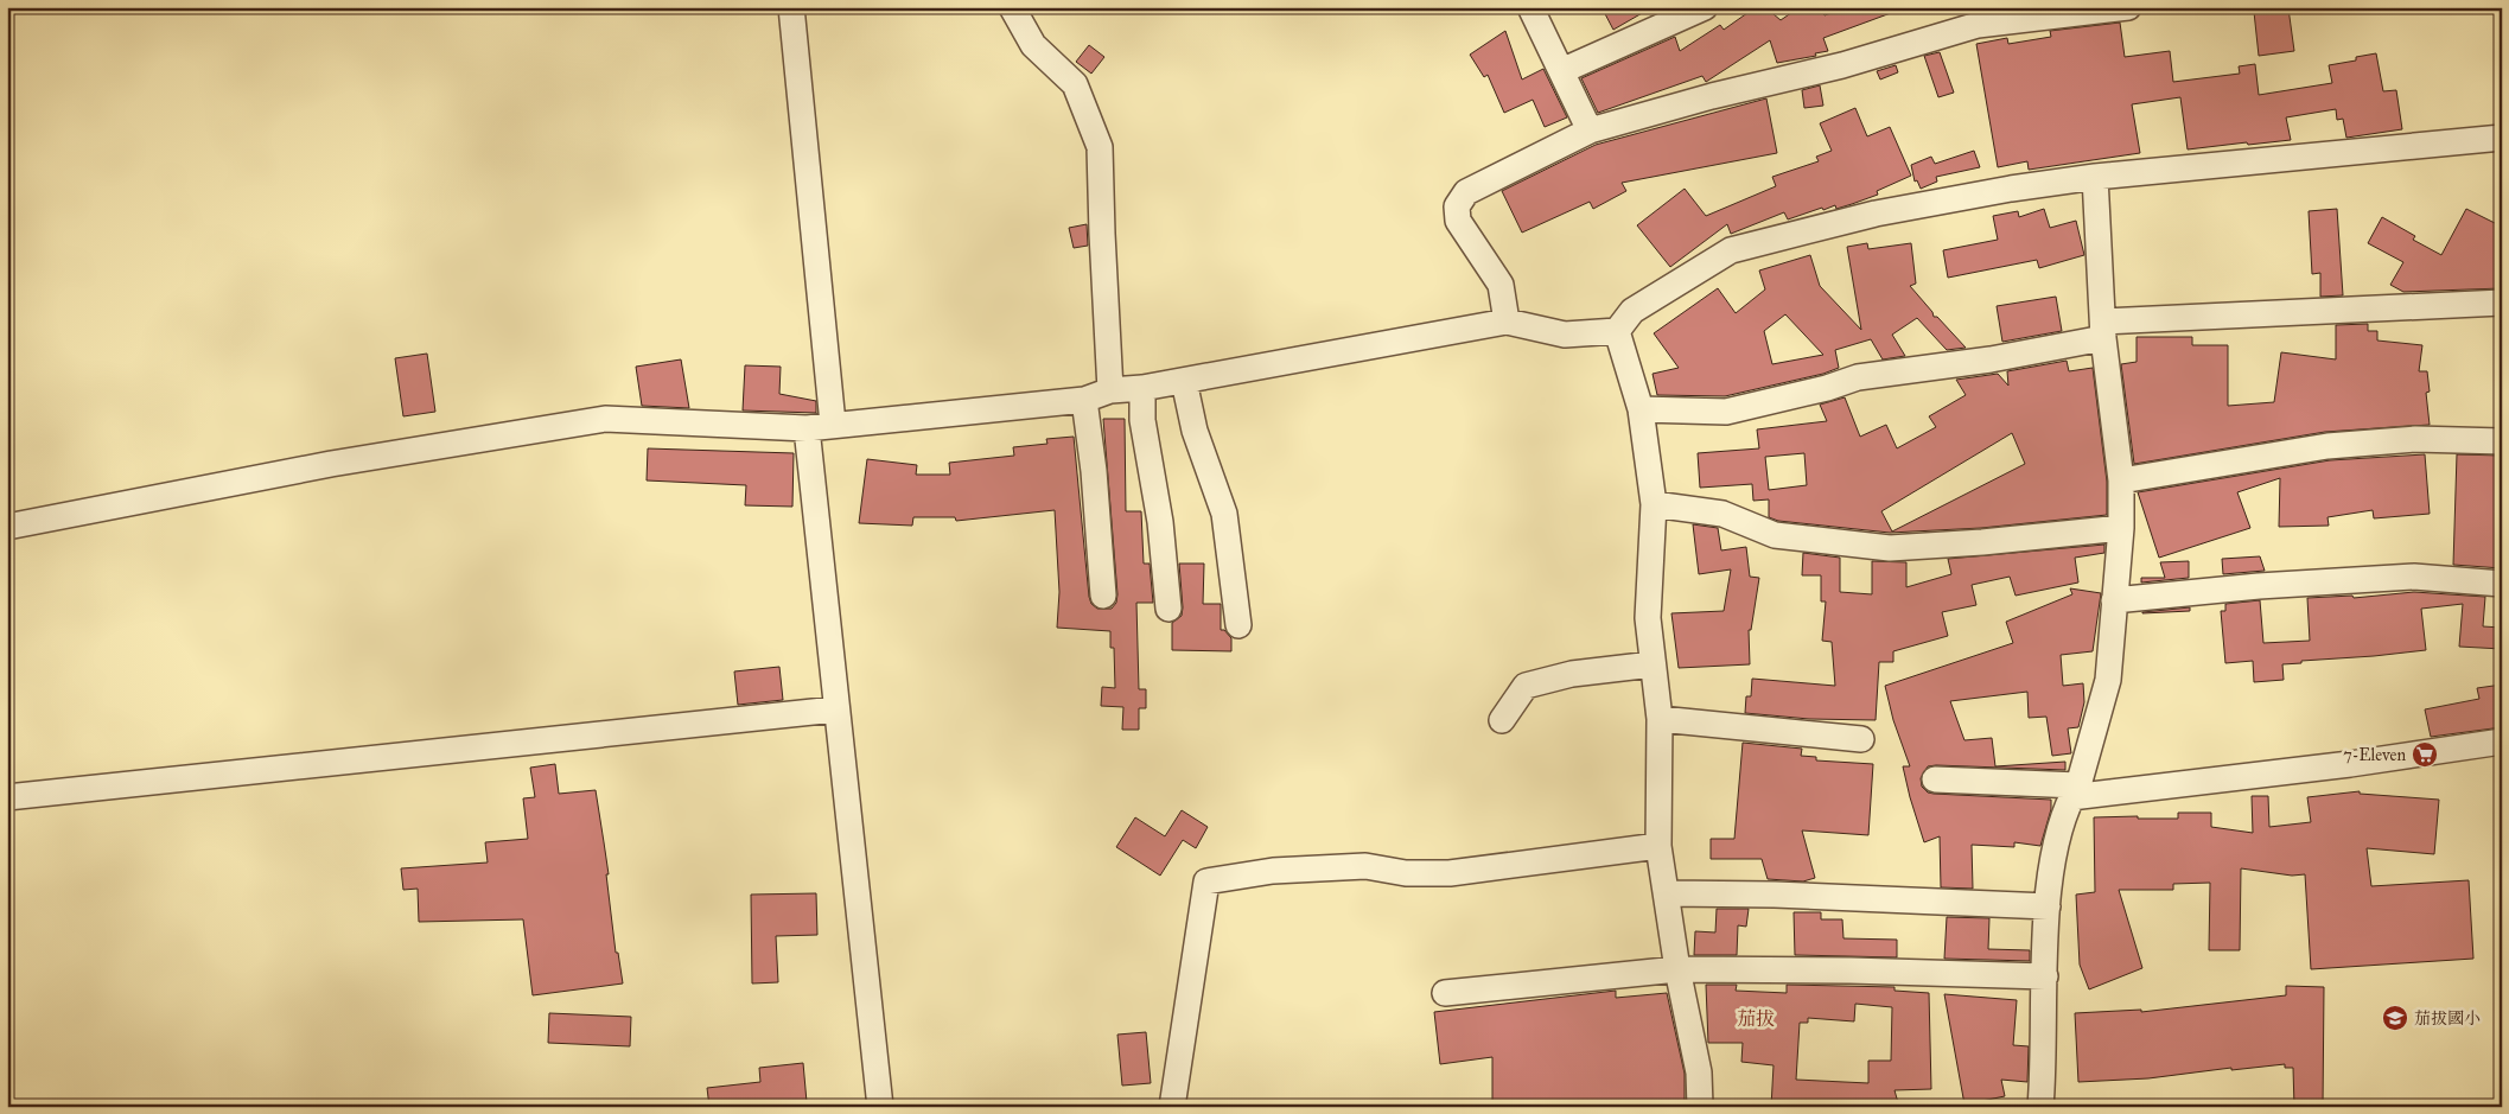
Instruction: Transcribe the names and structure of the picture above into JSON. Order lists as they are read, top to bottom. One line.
{"districts":["茄拔"],"places":{"supermarket":["7-Eleven"],"school or university":["茄拔國小"]}}
